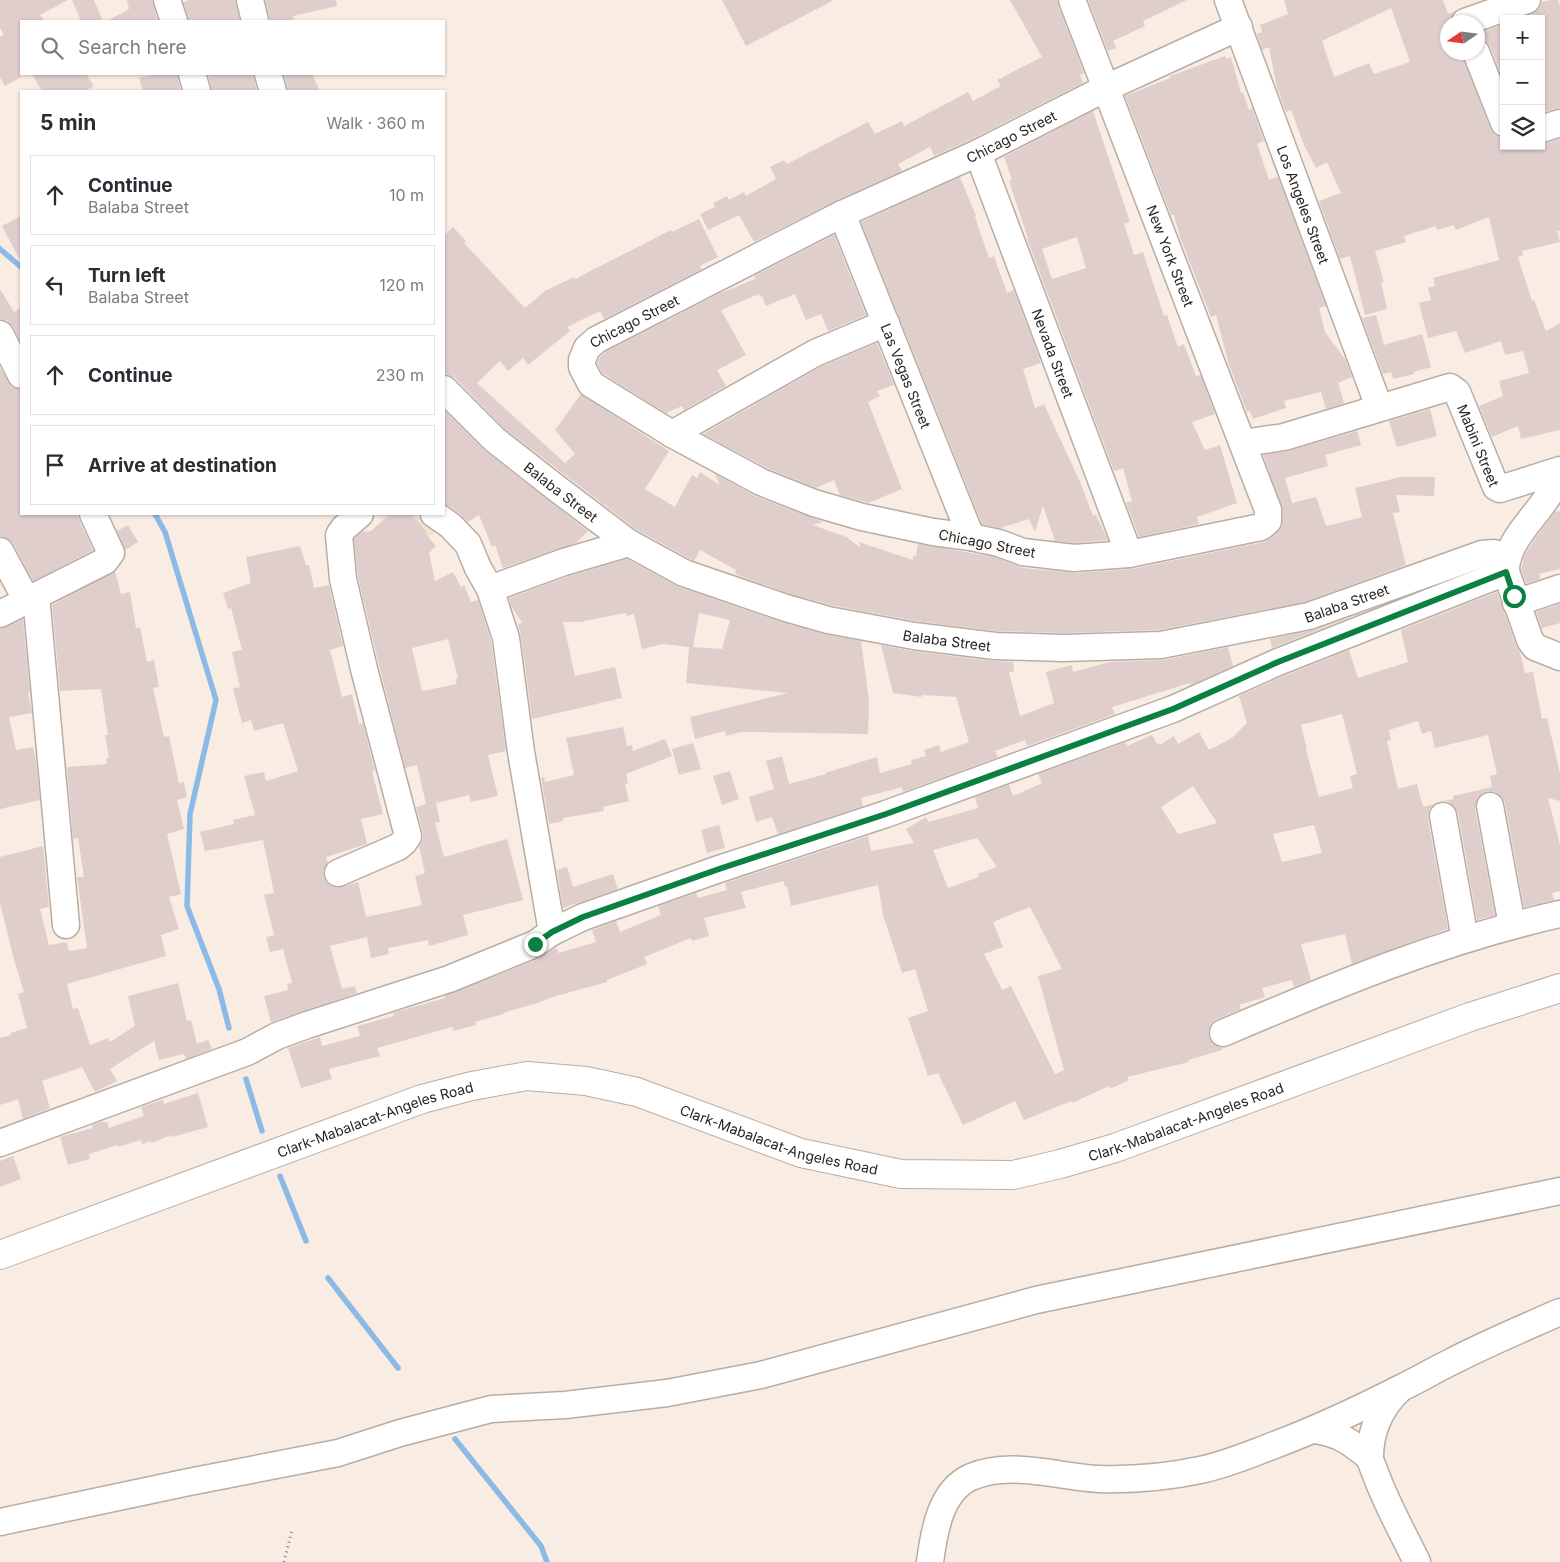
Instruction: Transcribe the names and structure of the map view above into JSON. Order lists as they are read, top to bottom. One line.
{"streets":{"main road":["Clark-Mabalacat-Angeles Road"],"street":["Chicago Street","Los Angeles Street","New York Street","Nevada Street","Las Vegas Street","Mabini Street","Balaba Street"]},"crossings":[["Chicago Street","Los Angeles Street"],["Chicago Street","New York Street"],["Chicago Street","Nevada Street"],["Chicago Street","Las Vegas Street"],["Los Angeles Street","Mabini Street"]],"north":"left","page":{"map_buttons":["+","−"],"search":"Search here","heading":["5 min","Walk · 360 m"],"list":[["Continue","Balaba Street","10 m"],["Turn left","Balaba Street","120 m"],["Continue","230 m"],"Arrive at destination"]}}
